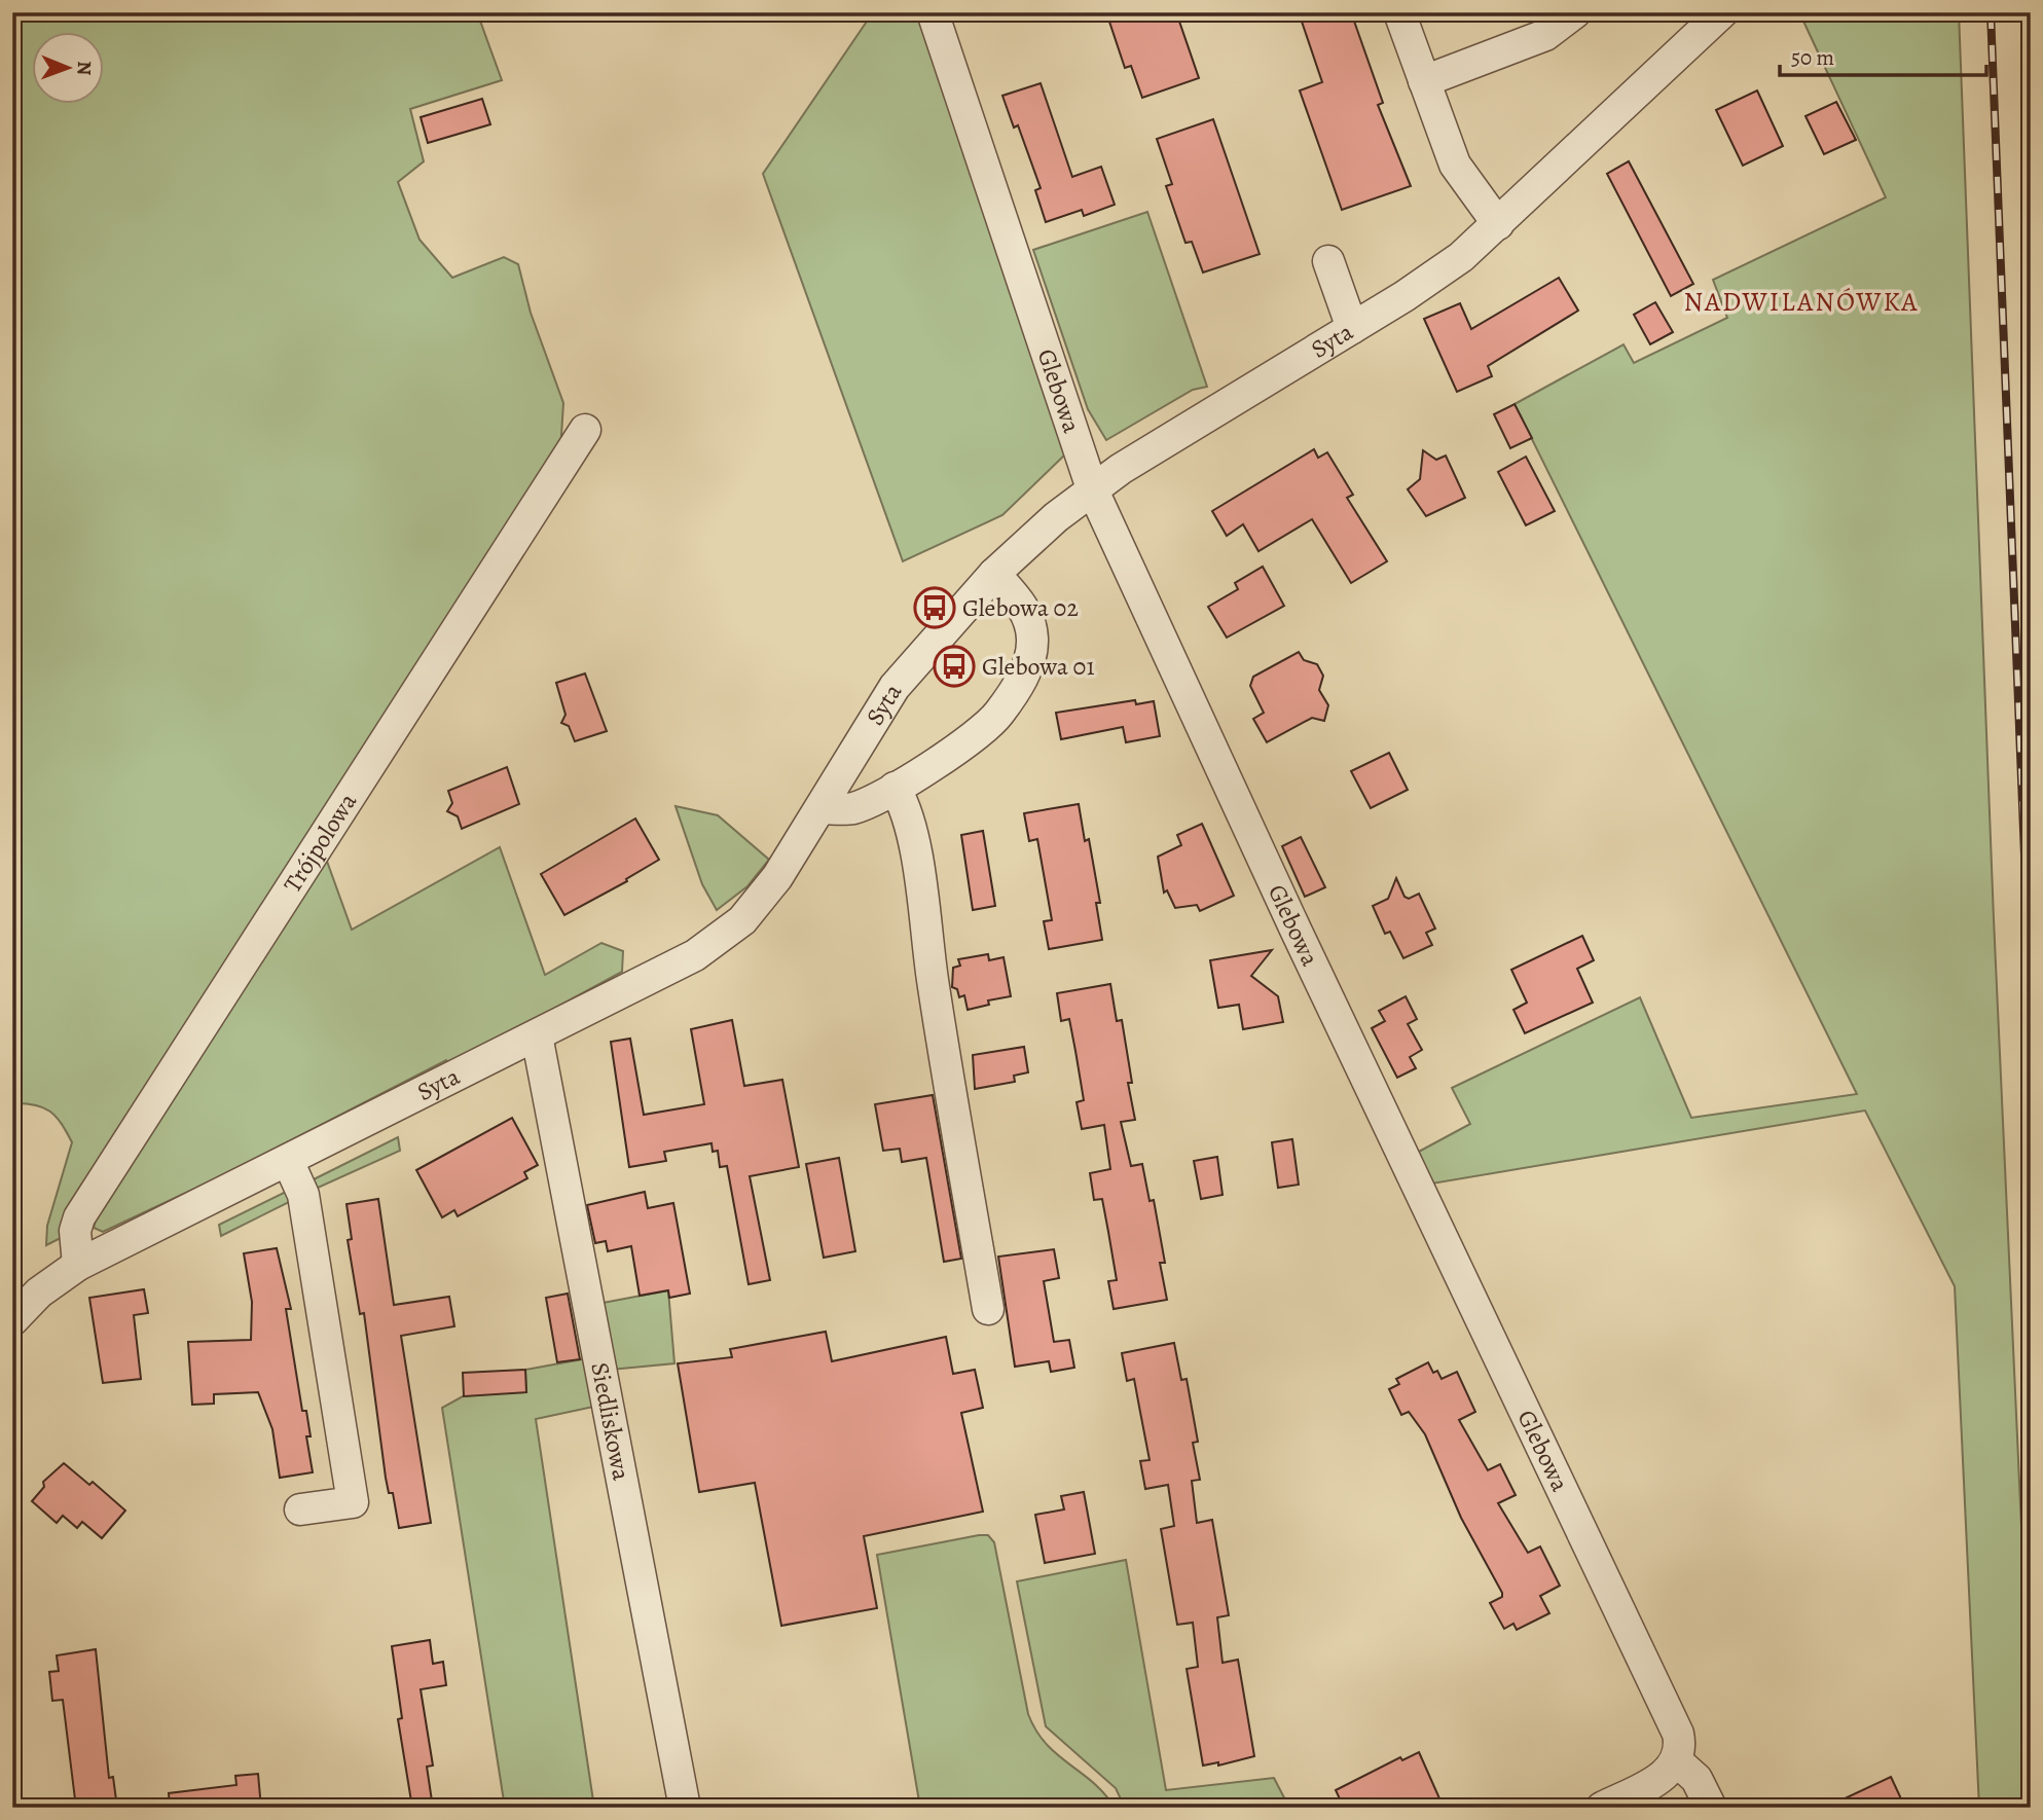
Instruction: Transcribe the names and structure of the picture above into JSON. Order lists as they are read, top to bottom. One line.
{"streets":{"street":["Syta","Glebowa","Trójpolowa","Siedliskowa"]},"crossings":[["Syta","Glebowa"],["Syta","Trójpolowa"],["Syta","Siedliskowa"]],"districts":["NADWILANÓWKA"],"places":{"bus stop":["Glebowa 02","Glebowa 01"]},"scale_bar":"50 m","north":"right"}
